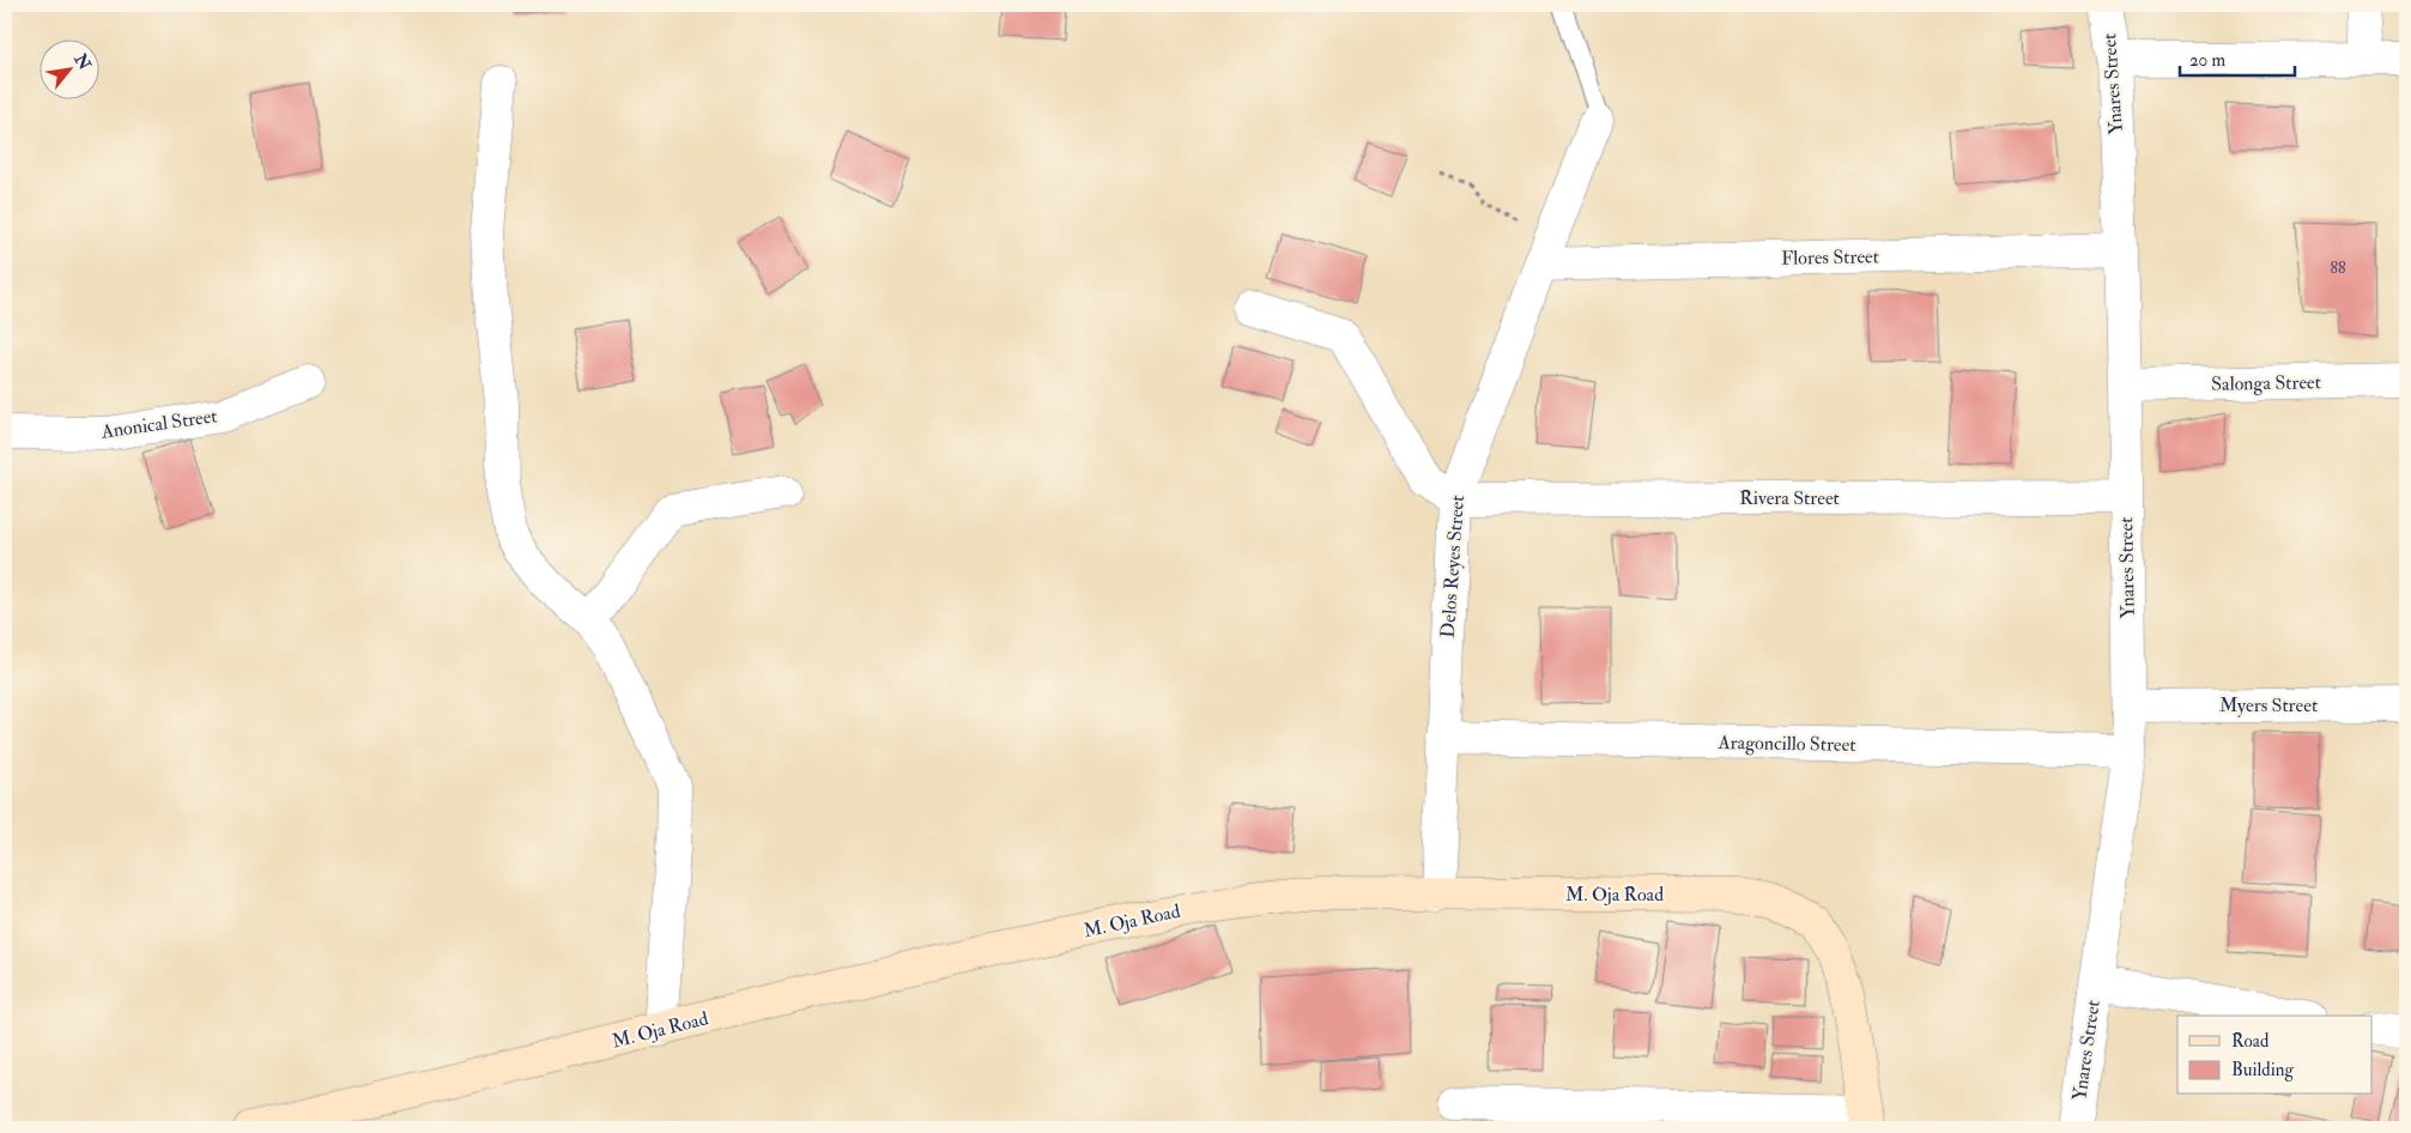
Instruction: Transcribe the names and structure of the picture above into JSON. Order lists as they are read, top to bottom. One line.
{"streets":{"street":["Ynares Street","Flores Street","Salonga Street","Anonical Street","Rivera Street","Delos Reyes Street","Myers Street","Aragoncillo Street","M. Oja Road"]},"crossings":[["Ynares Street","Flores Street"],["Ynares Street","Salonga Street"],["Ynares Street","Rivera Street"],["Ynares Street","Myers Street"],["Ynares Street","Aragoncillo Street"],["Flores Street","Delos Reyes Street"],["Rivera Street","Delos Reyes Street"],["Delos Reyes Street","Aragoncillo Street"],["Delos Reyes Street","M. Oja Road"]],"house_numbers":["88"],"legend":["Road","Building"],"scale_bar":"20 m","north":"top right"}
